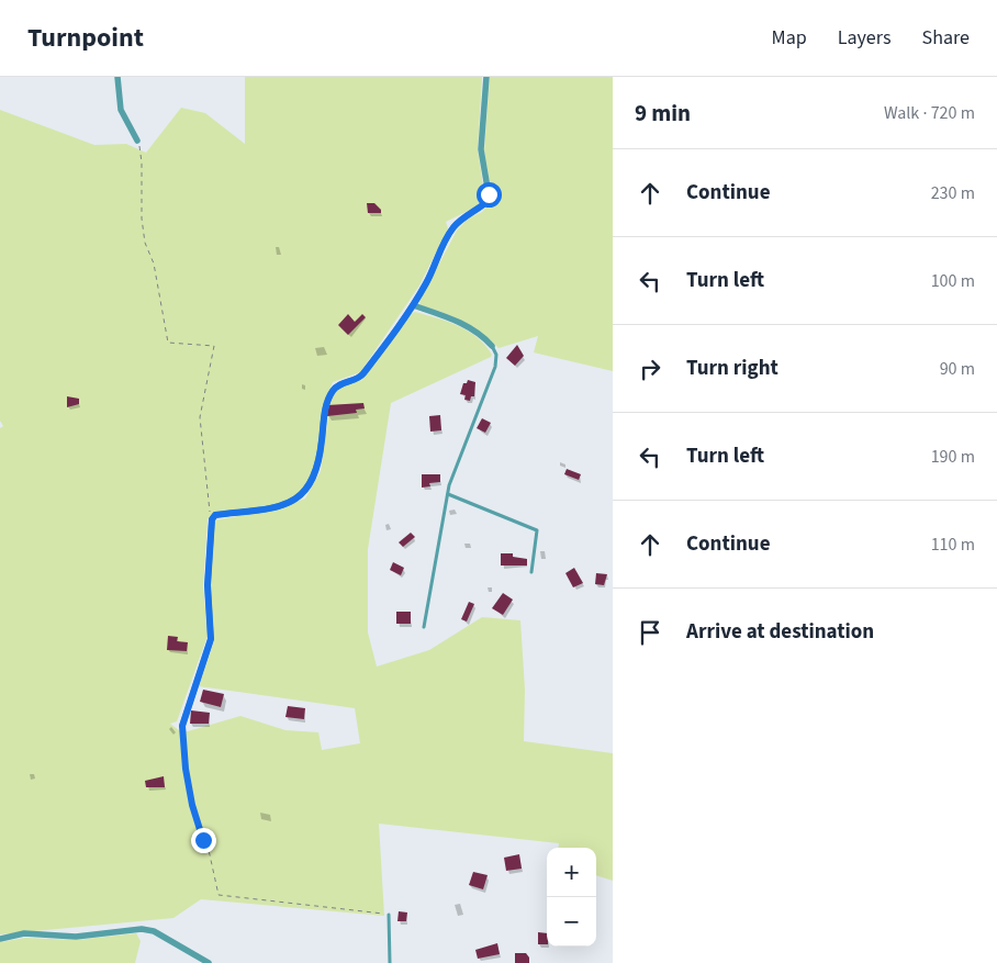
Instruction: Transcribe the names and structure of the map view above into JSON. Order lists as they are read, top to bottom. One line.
{"page":{"header":"Turnpoint","nav":["Map","Layers","Share"],"heading":["9 min","Walk · 720 m"],"list":[["Continue","230 m"],["Turn left","100 m"],["Turn right","90 m"],["Turn left","190 m"],["Continue","110 m"],"Arrive at destination"],"map_buttons":["+","−"]}}
